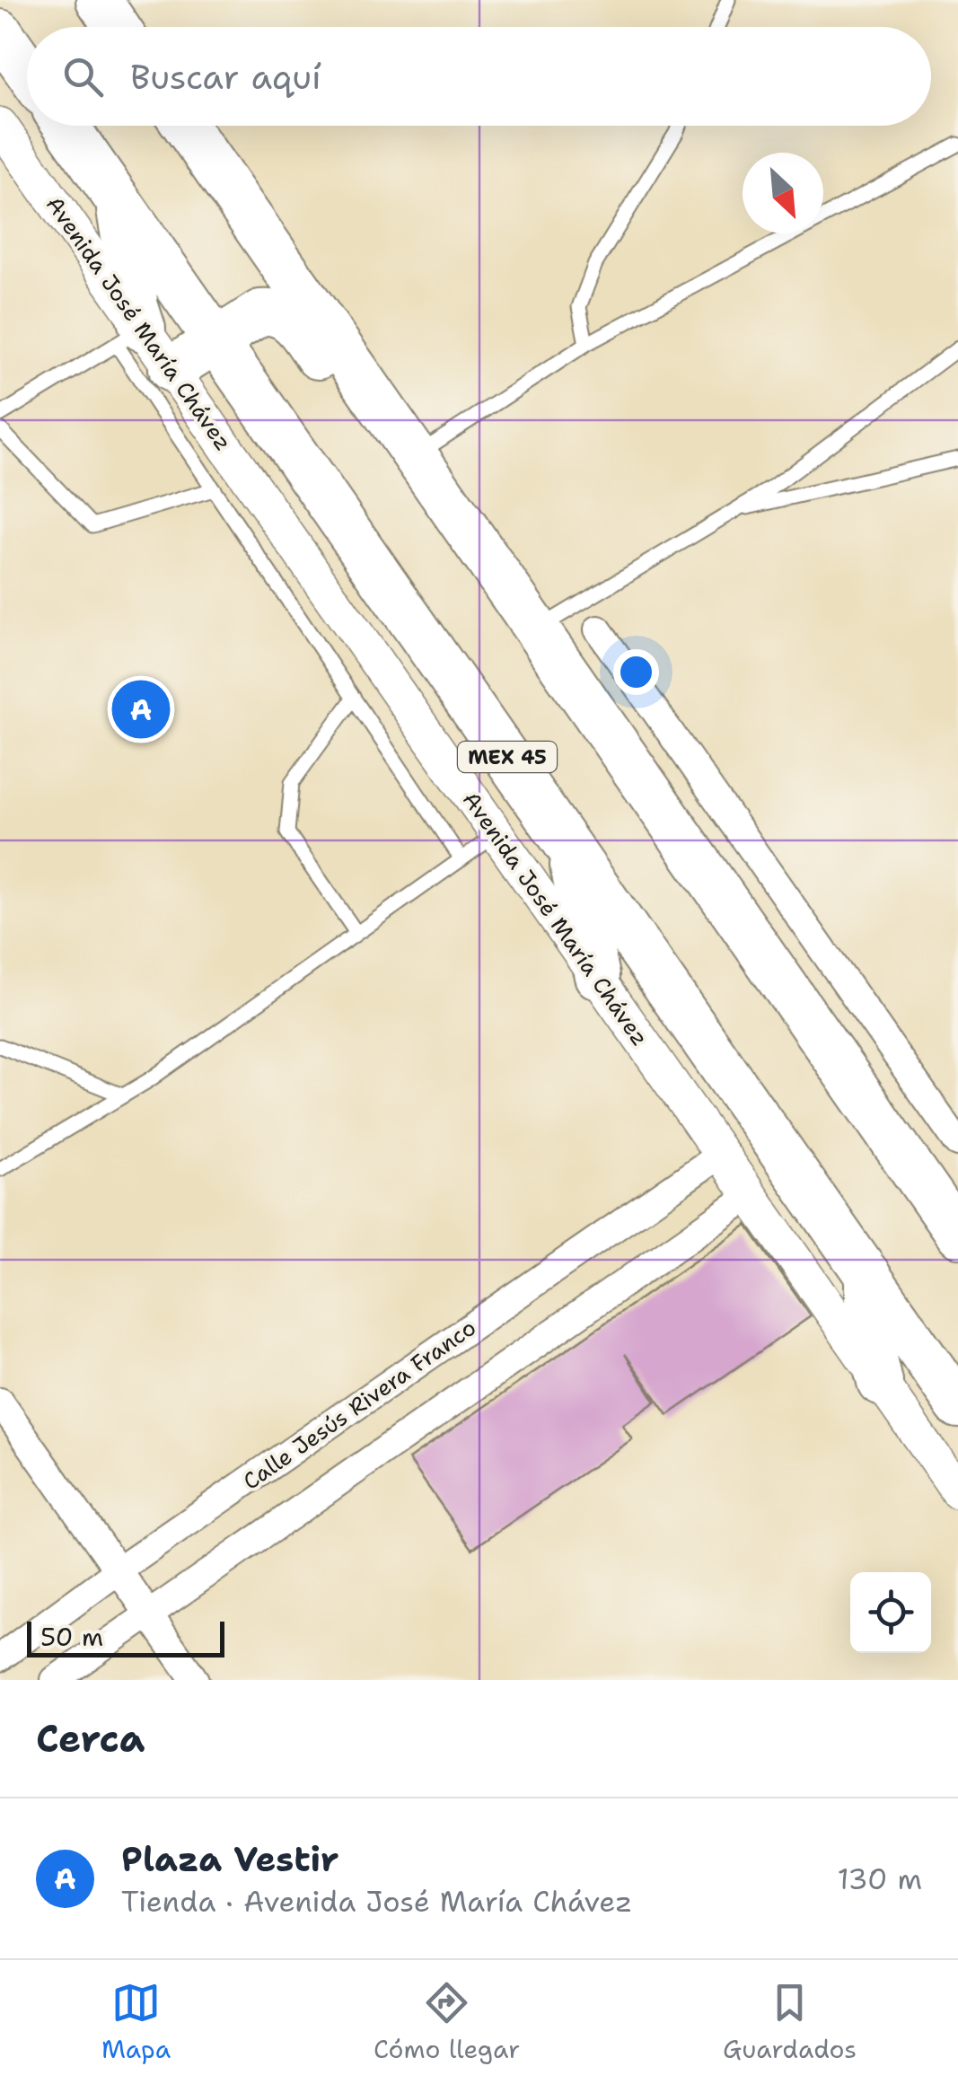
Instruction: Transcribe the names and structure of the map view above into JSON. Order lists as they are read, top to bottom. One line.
{"streets":{"highway":["MEX 45"],"street":["Avenida José María Chávez","Calle Jesús Rivera Franco"]},"crossings":[["Avenida José María Chávez","Calle Jesús Rivera Franco"]],"scale_bar":"50 m","north":"bottom right","page":{"search":"Buscar aquí","pins":"A","scale":"50 m","heading":"Cerca","list":[{"mark":"A","name":"Plaza Vestir","note":"Tienda · Avenida José María Chávez","value":"130 m"}],"nav":["Mapa","Cómo llegar","Guardados"]}}
